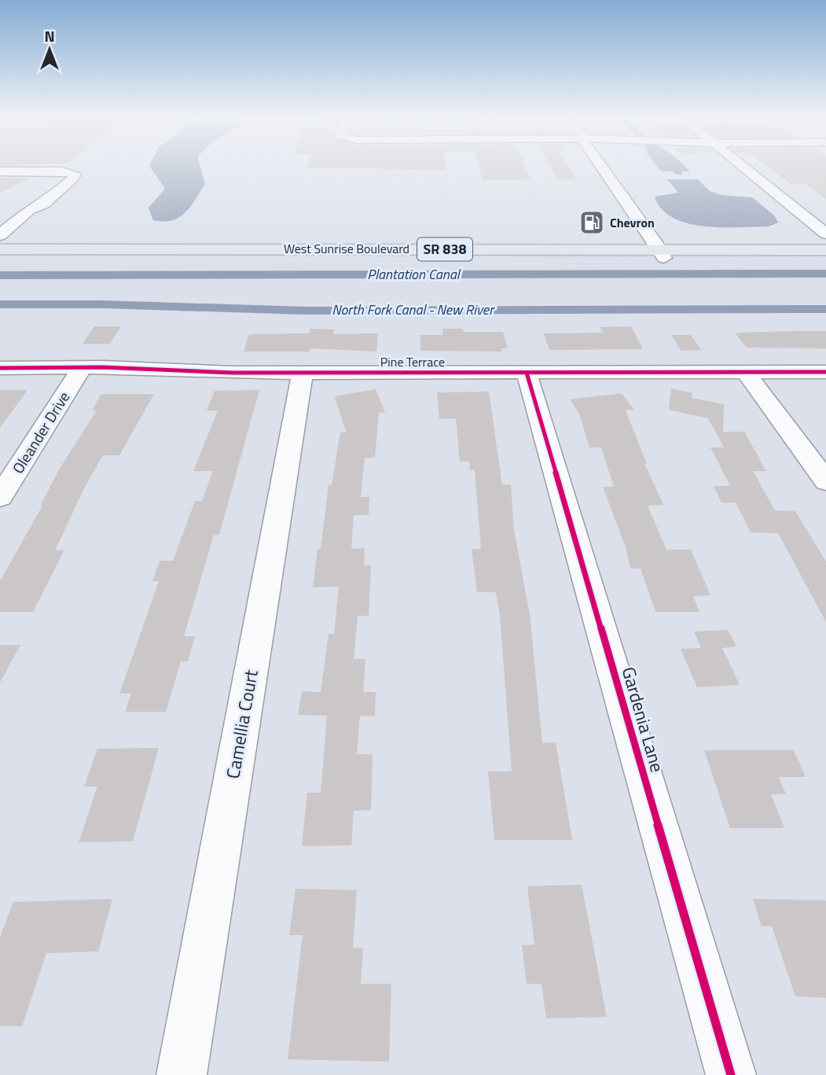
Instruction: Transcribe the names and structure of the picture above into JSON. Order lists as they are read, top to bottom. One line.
{"streets":{"highway":["West Sunrise Boulevard","SR 838"],"street":["Pine Terrace","Oleander Drive","Gardenia Lane","Camellia Court"]},"crossings":[["Pine Terrace","Oleander Drive"],["Pine Terrace","Gardenia Lane"],["Pine Terrace","Camellia Court"]],"water":["Plantation Canal","North Fork Canal - New River"],"places":{"fuel station":["Chevron"]},"north":"top"}
